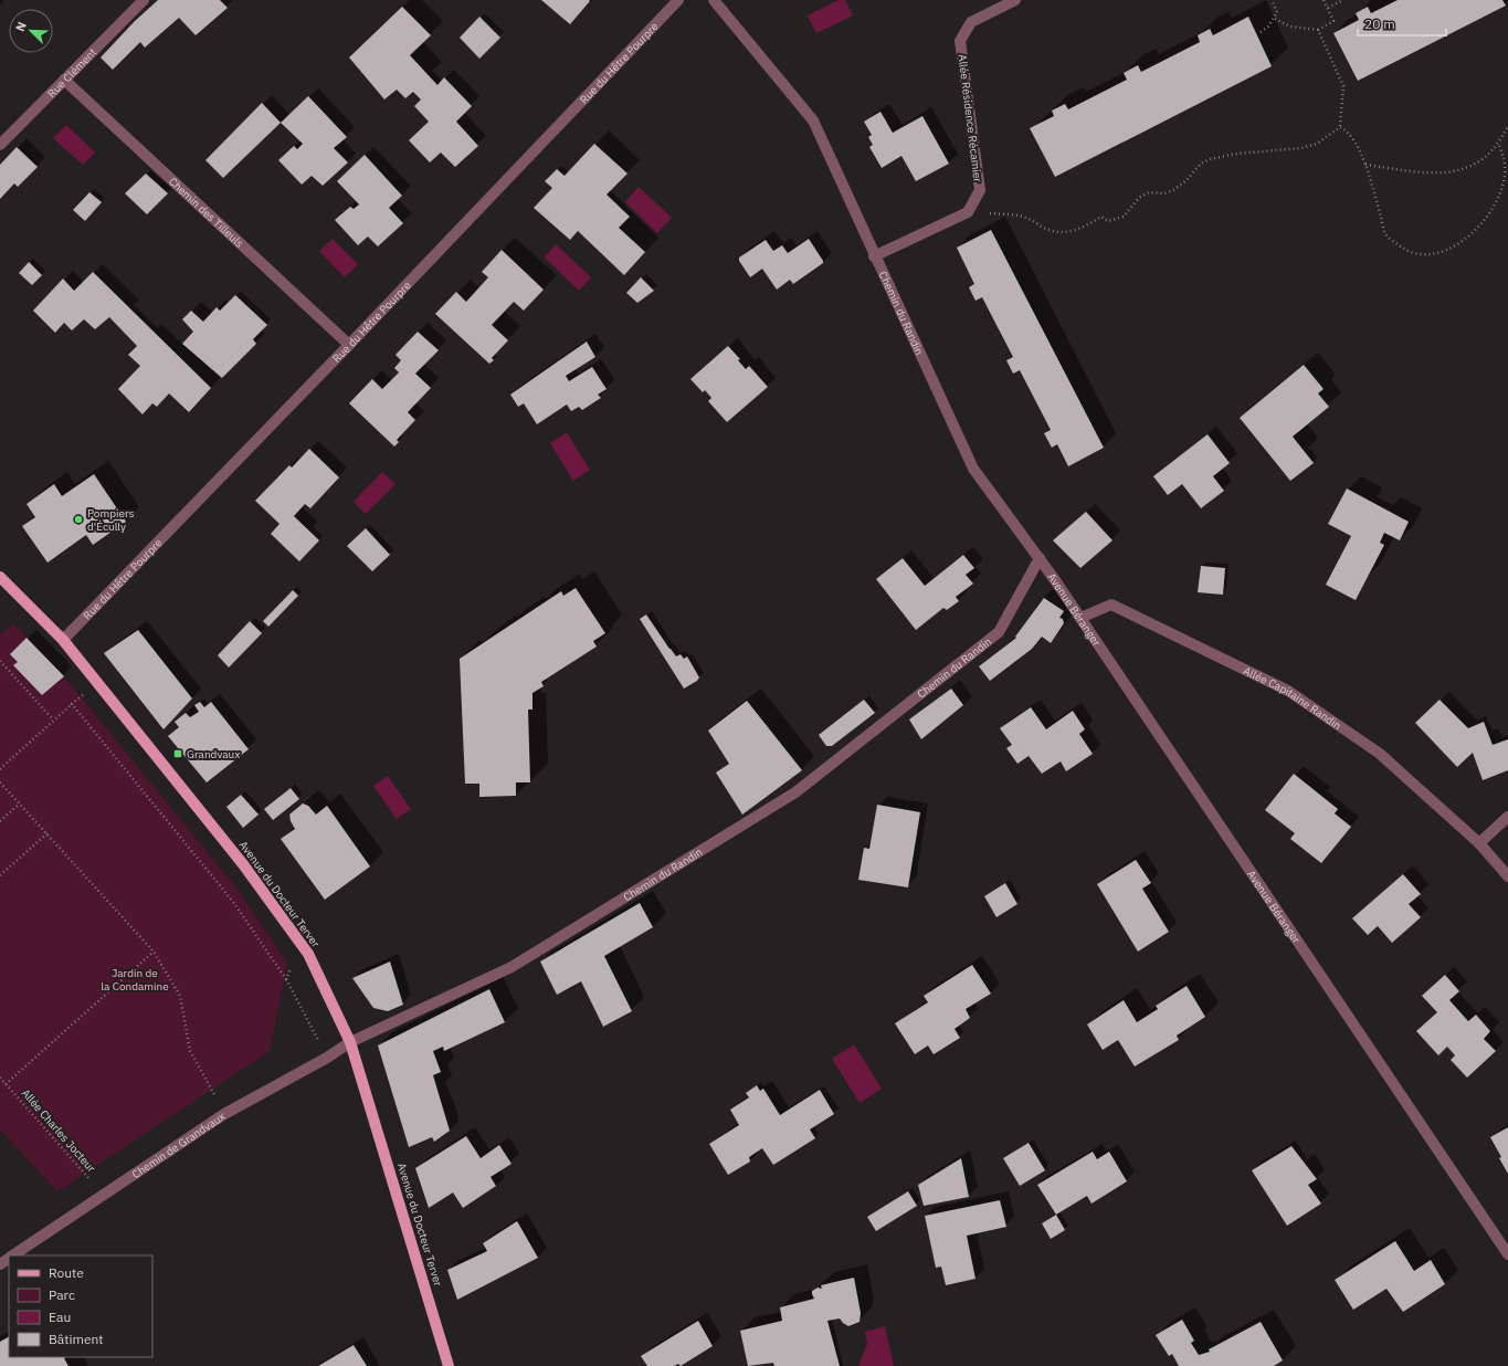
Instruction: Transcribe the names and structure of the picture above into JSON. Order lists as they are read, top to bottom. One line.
{"streets":{"main road":["Avenue du Docteur Terver"],"street":["Rue du Hêtre Pourpre","Rue Clément","Allée Résidence Récamier","Chemin des Tilleuls","Chemin du Randin","Avenue Béranger","Allée Capitaine Randin","Chemin de Grandvaux"],"path":["Allée Charles Jocteur"]},"crossings":[["Rue du Hêtre Pourpre","Chemin des Tilleuls"],["Rue du Hêtre Pourpre","Avenue du Docteur Terver"],["Rue Clément","Chemin des Tilleuls"],["Chemin du Randin","Avenue Béranger"],["Chemin du Randin","Avenue du Docteur Terver"],["Chemin du Randin","Chemin de Grandvaux"],["Avenue Béranger","Allée Capitaine Randin"],["Avenue du Docteur Terver","Chemin de Grandvaux"],["Allée Charles Jocteur","Chemin de Grandvaux"]],"parks":["Jardin de la Condamine"],"places":{"other":["Pompiers d'Écully"],"transit":["Grandvaux"]},"legend":["Route","Parc","Eau","Bâtiment"],"scale_bar":"20 m","north":"top left"}
